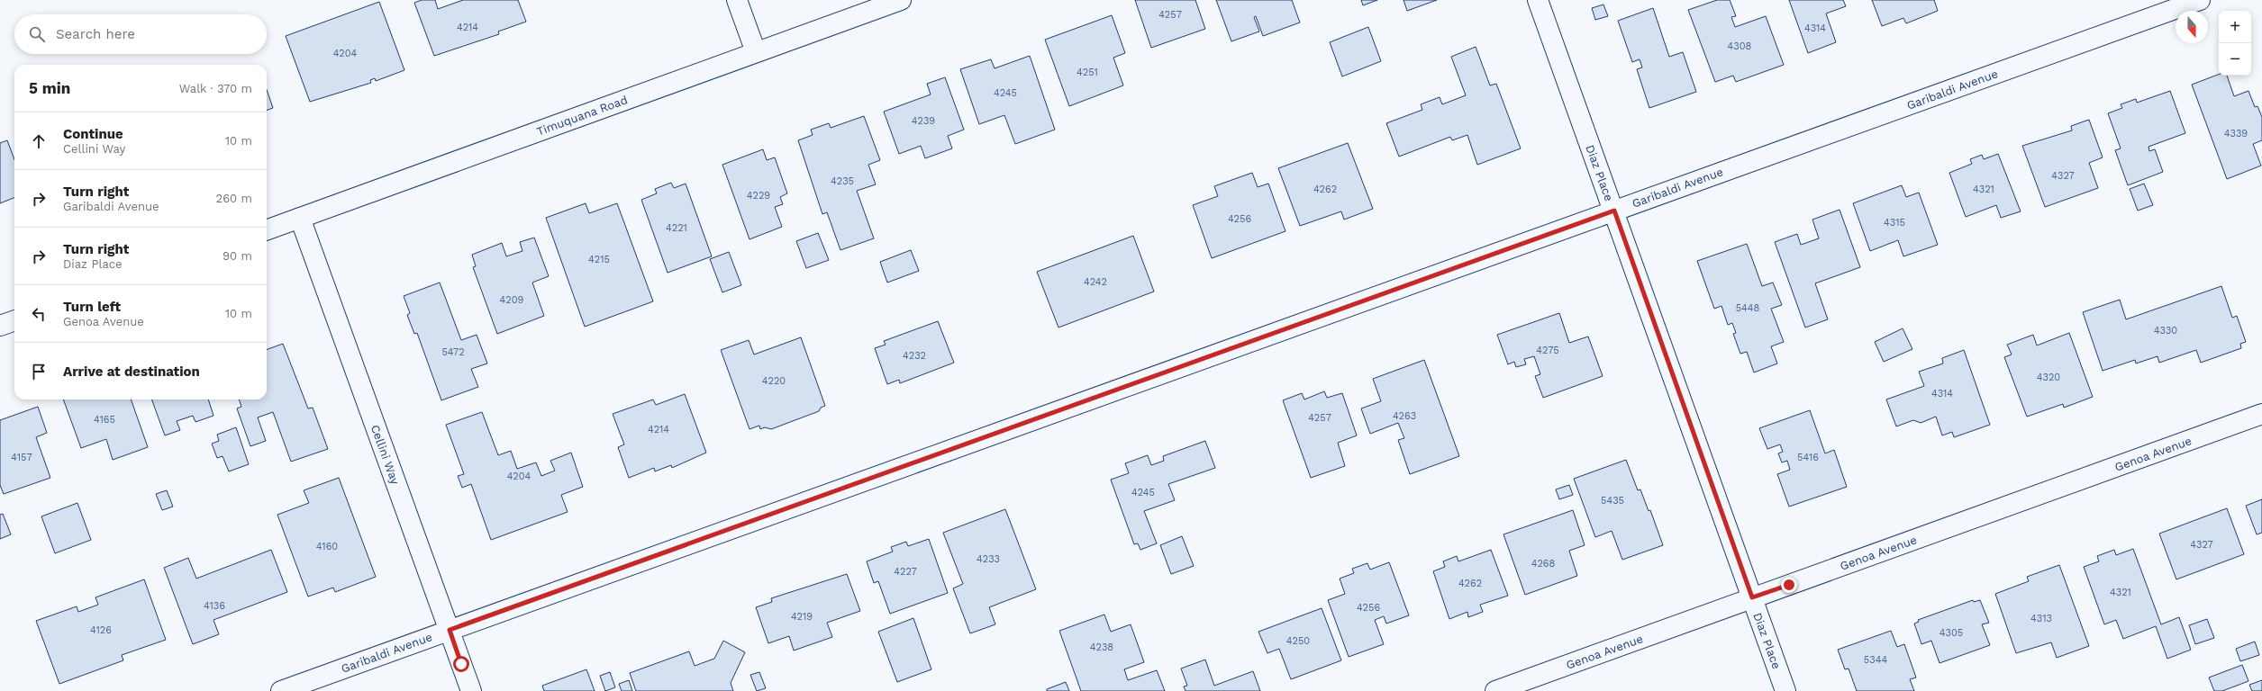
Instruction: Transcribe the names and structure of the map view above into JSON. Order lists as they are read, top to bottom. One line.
{"streets":{"street":["Garibaldi Avenue","Timuquana Road","Diaz Place","Genoa Avenue","Cellini Way"]},"crossings":[["Garibaldi Avenue","Diaz Place"],["Garibaldi Avenue","Cellini Way"],["Timuquana Road","Cellini Way"],["Diaz Place","Genoa Avenue"]],"house_numbers":["4257","4214","4314","4308","4204","4251","4245","4239","4339","4327","4235","4262","4321","4229","4256","4315","4221","4215","4242","4209","5448","4330","4275","5472","4232","4320","4220","4314","4263","4257","4165","4214","4157","5416","4204","4245","5435","4327","4160","4233","4268","4227","4262","4321","4136","4256","4219","4313","4126","4305","4250","4238","5344"],"north":"bottom","page":{"map_buttons":["+","−"],"search":"Search here","heading":["5 min","Walk · 370 m"],"list":[["Continue","Cellini Way","10 m"],["Turn right","Garibaldi Avenue","260 m"],["Turn right","Diaz Place","90 m"],["Turn left","Genoa Avenue","10 m"],"Arrive at destination"]}}
